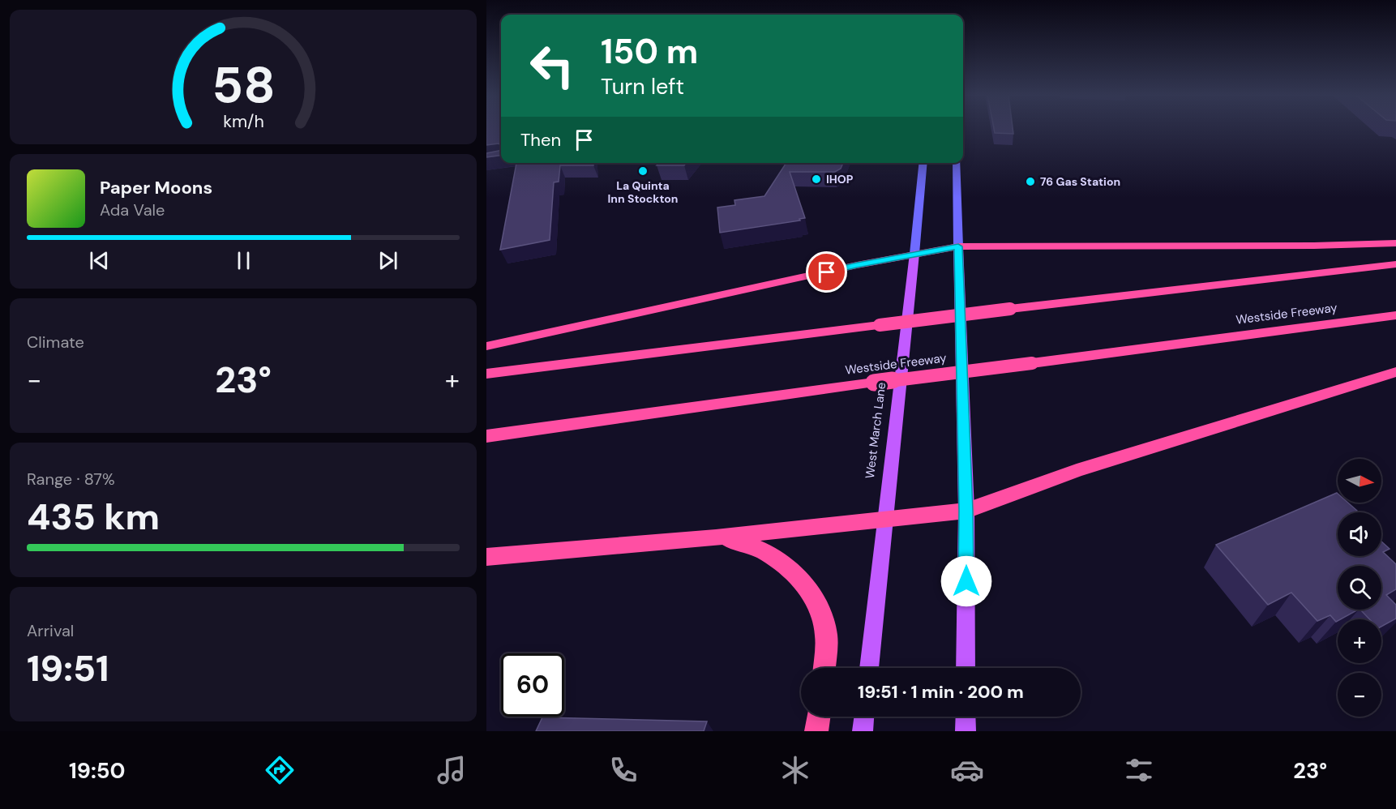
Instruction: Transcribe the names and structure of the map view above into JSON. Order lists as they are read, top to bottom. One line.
{"streets":{"highway":["Westside Freeway"],"main road":["West March Lane"]},"places":["La Quinta Inn Stockton","IHOP","76 Gas Station"],"north":"right","page":{"turn":["150 m","Turn left"],"then":"Then","song":["Paper Moons","Ada Vale"],"tile":["Climate",["Range · 87%","435 km"],["Arrival","19:51"]],"heat":["−","23°","+"],"map_buttons":["+","−"],"limit":"60","trip":"19:51 · 1 min · 200 m","tabs":["19:50","23°"],"gauge":["58","km/h"]}}
